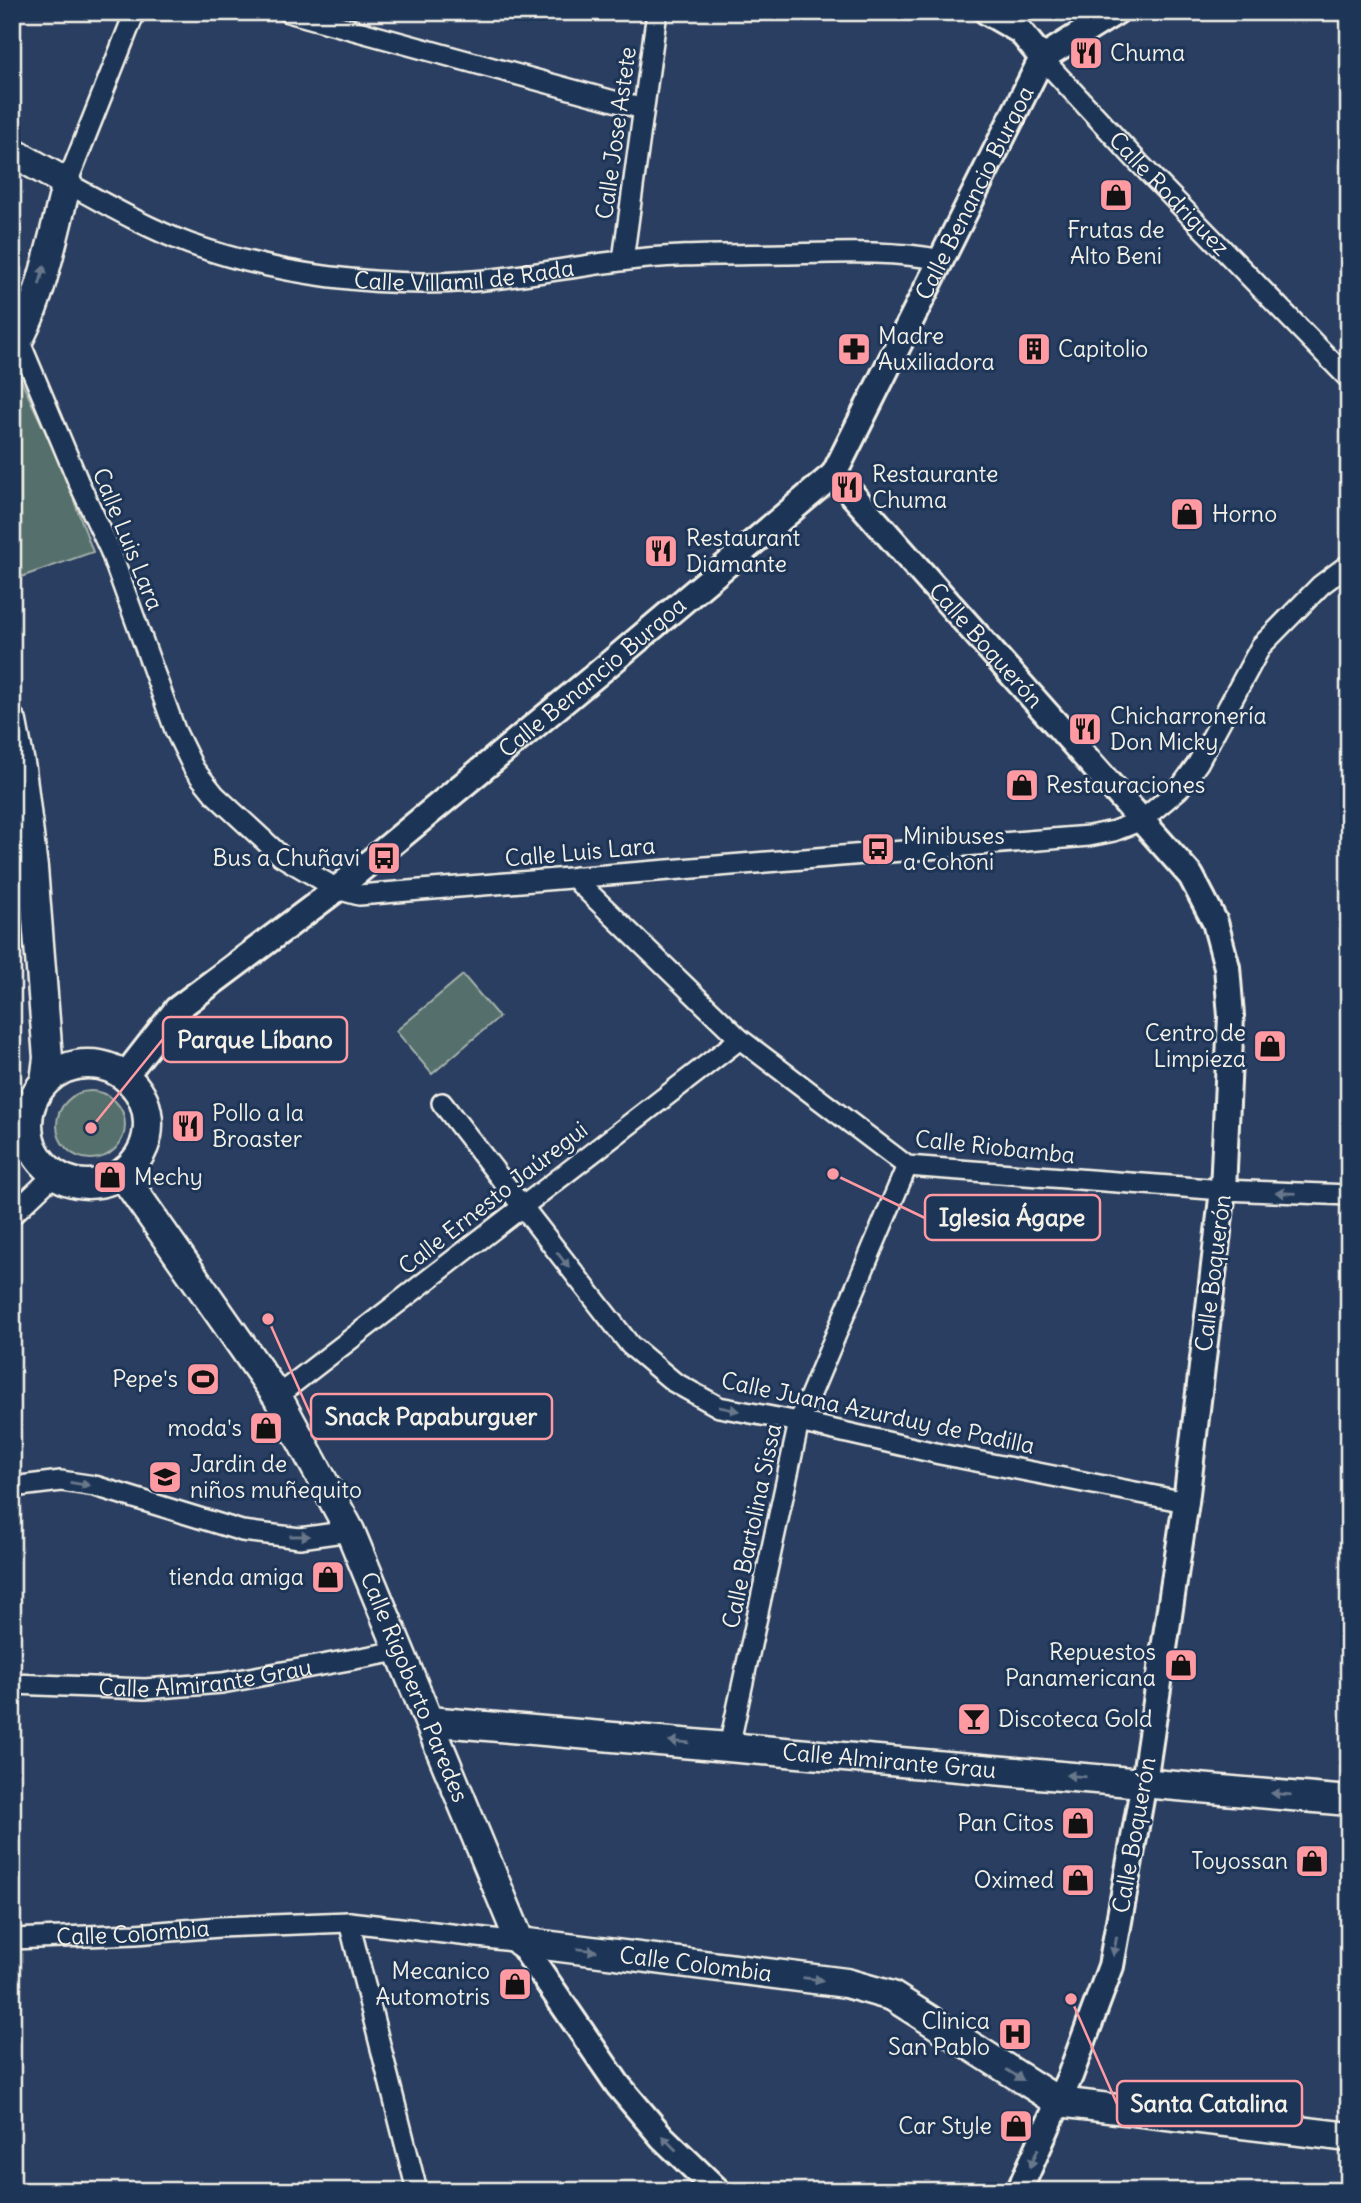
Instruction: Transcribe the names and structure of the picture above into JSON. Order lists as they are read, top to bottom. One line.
{"streets":{"main road":["Calle Villamil de Rada","Calle Almirante Grau","Calle Rigoberto Paredes","Calle Colombia"],"street":["Calle Jose Astete","Calle Rodriguez","Calle Benancio Burgoa","Calle Luis Lara","Calle Boquerón","Calle Riobamba","Calle Ernesto Jaúregui","Calle Juana Azurduy de Padilla","Calle Bartolina Sissa"]},"crossings":[["Calle Jose Astete","Calle Villamil de Rada"],["Calle Rodriguez","Calle Benancio Burgoa"],["Calle Benancio Burgoa","Calle Villamil de Rada"],["Calle Benancio Burgoa","Calle Luis Lara"],["Calle Benancio Burgoa","Calle Boquerón"],["Calle Benancio Burgoa","Calle Rigoberto Paredes"],["Calle Luis Lara","Calle Boquerón"],["Calle Luis Lara","Calle Riobamba"],["Calle Boquerón","Calle Riobamba"],["Calle Boquerón","Calle Juana Azurduy de Padilla"],["Calle Boquerón","Calle Almirante Grau"],["Calle Boquerón","Calle Colombia"],["Calle Riobamba","Calle Ernesto Jaúregui"],["Calle Riobamba","Calle Bartolina Sissa"],["Calle Ernesto Jaúregui","Calle Juana Azurduy de Padilla"],["Calle Ernesto Jaúregui","Calle Rigoberto Paredes"],["Calle Juana Azurduy de Padilla","Calle Bartolina Sissa"],["Calle Bartolina Sissa","Calle Almirante Grau"],["Calle Almirante Grau","Calle Rigoberto Paredes"],["Calle Rigoberto Paredes","Calle Colombia"]],"one_way":["Calle Juana Azurduy de Padilla","Calle Almirante Grau","Calle Colombia"],"places":{"restaurant":["Chuma","Restaurante Chuma","Restaurant Diamante","Chicharronería Don Micky","Pollo a la Broaster"],"shop":["Frutas de Alto Beni","Horno","Restauraciones","Centro de Limpieza","Mechy","moda's","tienda amiga","Repuestos Panamericana","Pan Citos","Toyossan","Oximed","Mecanico Automotris","Car Style"],"pharmacy":["Madre Auxiliadora"],"building":["Capitolio"],"bus stop":["Minibuses a Cohoni","Bus a Chuñavi"],"other":["Parque Líbano","Iglesia Ágape","Snack Papaburguer","Santa Catalina"],"sports":["Pepe's"],"school or university":["Jardin de niños muñequito"],"bar":["Discoteca Gold"],"hospital":["Clinica San Pablo"]}}
